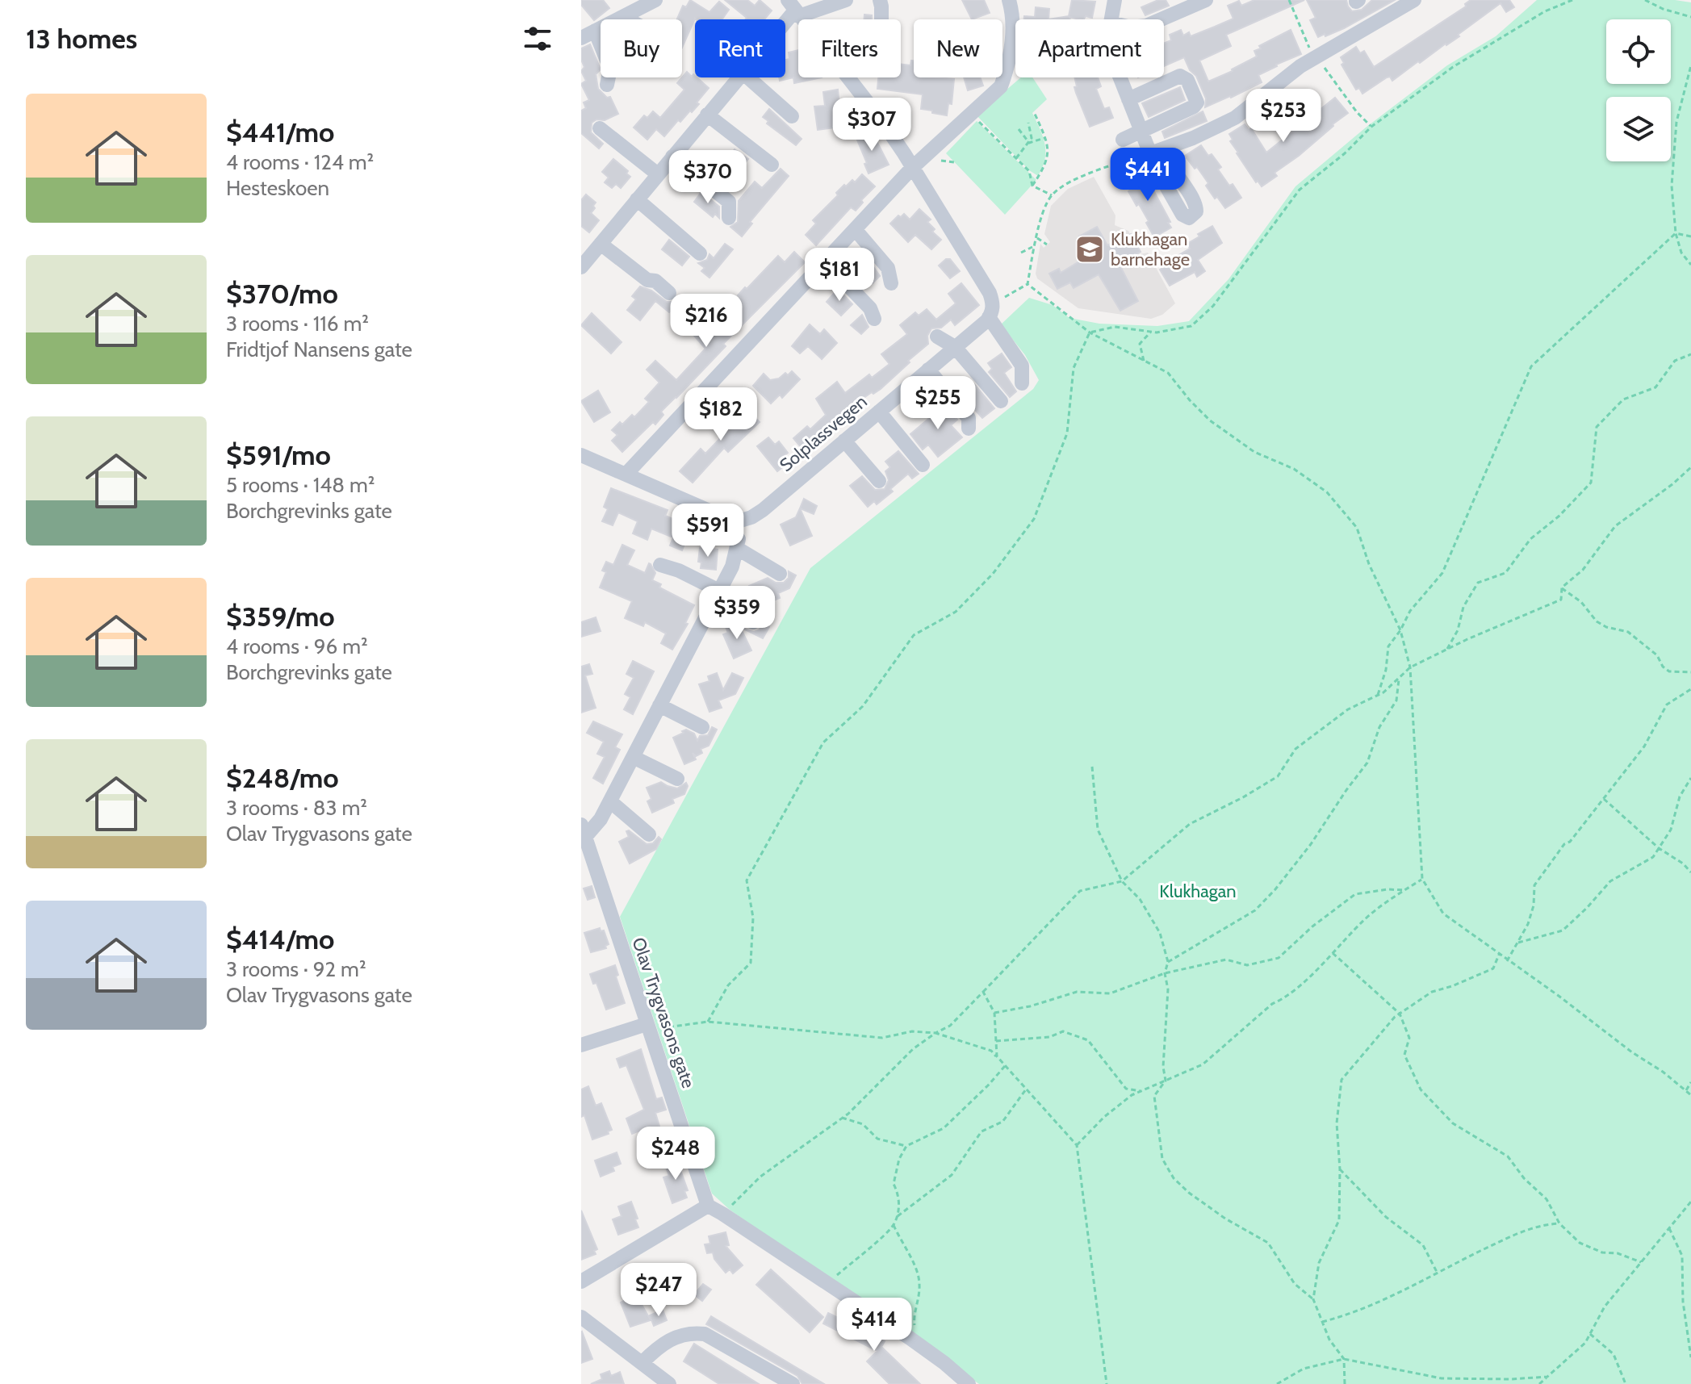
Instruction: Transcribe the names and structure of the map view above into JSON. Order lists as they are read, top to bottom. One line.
{"streets":{"street":["Solplassvegen","Olav Trygvasons gate"]},"parks":["Klukhagan"],"places":{"school or university":["Klukhagan barnehage"]},"page":{"heading":"13 homes","chip":["Buy","Rent","Filters","New","Apartment"],"list":[{"name":"$441/mo","note":"4 rooms · 124 m² · Hesteskoen"},{"name":"$370/mo","note":"3 rooms · 116 m² · Fridtjof Nansens gate"},{"name":"$591/mo","note":"5 rooms · 148 m² · Borchgrevinks gate"},{"name":"$359/mo","note":"4 rooms · 96 m² · Borchgrevinks gate"},{"name":"$248/mo","note":"3 rooms · 83 m² · Olav Trygvasons gate"},{"name":"$414/mo","note":"3 rooms · 92 m² · Olav Trygvasons gate"}],"price":["$253","$307","$441","$370","$181","$216","$255","$182","$591","$359","$248","$247","$414"]}}
